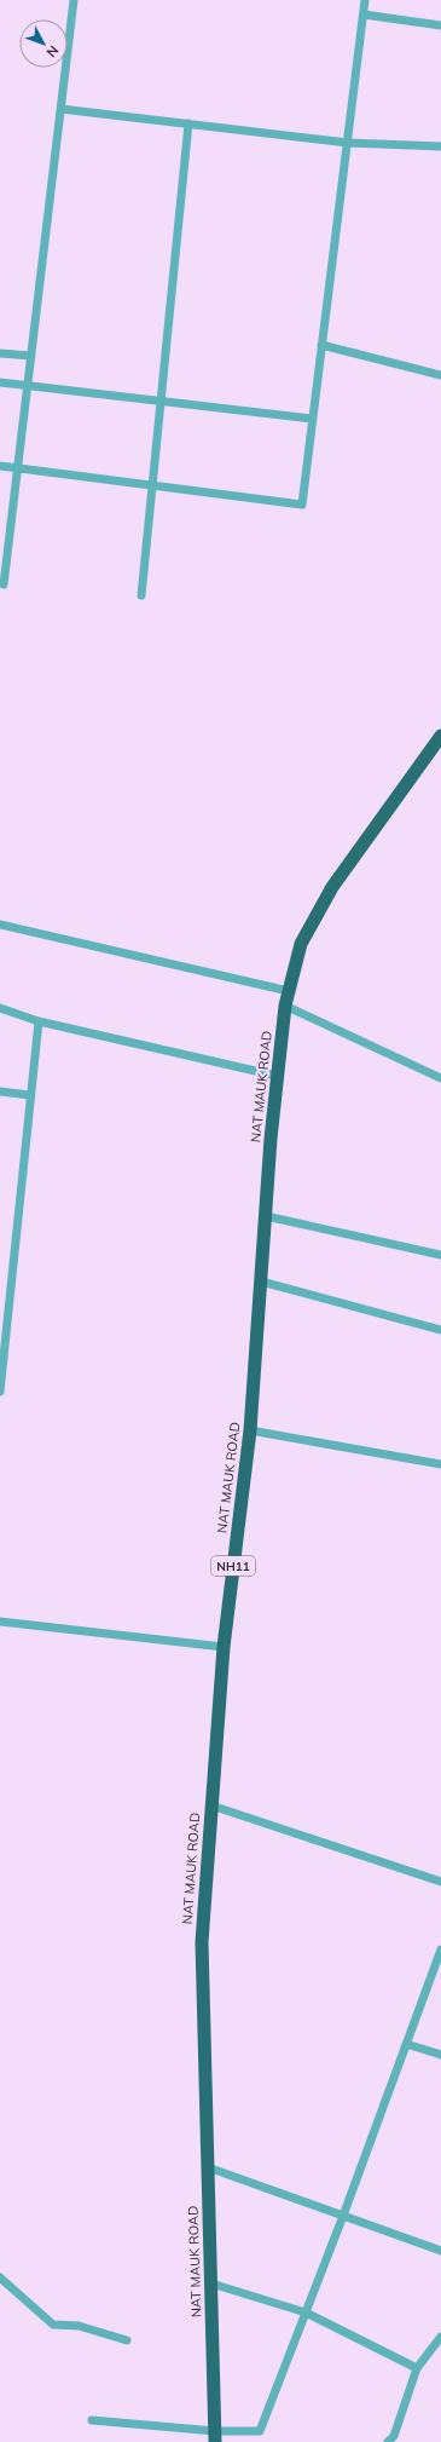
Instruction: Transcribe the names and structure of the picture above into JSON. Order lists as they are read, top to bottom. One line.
{"streets":{"highway":["NAT MAUK ROAD","NH11"]},"north":"bottom right"}
